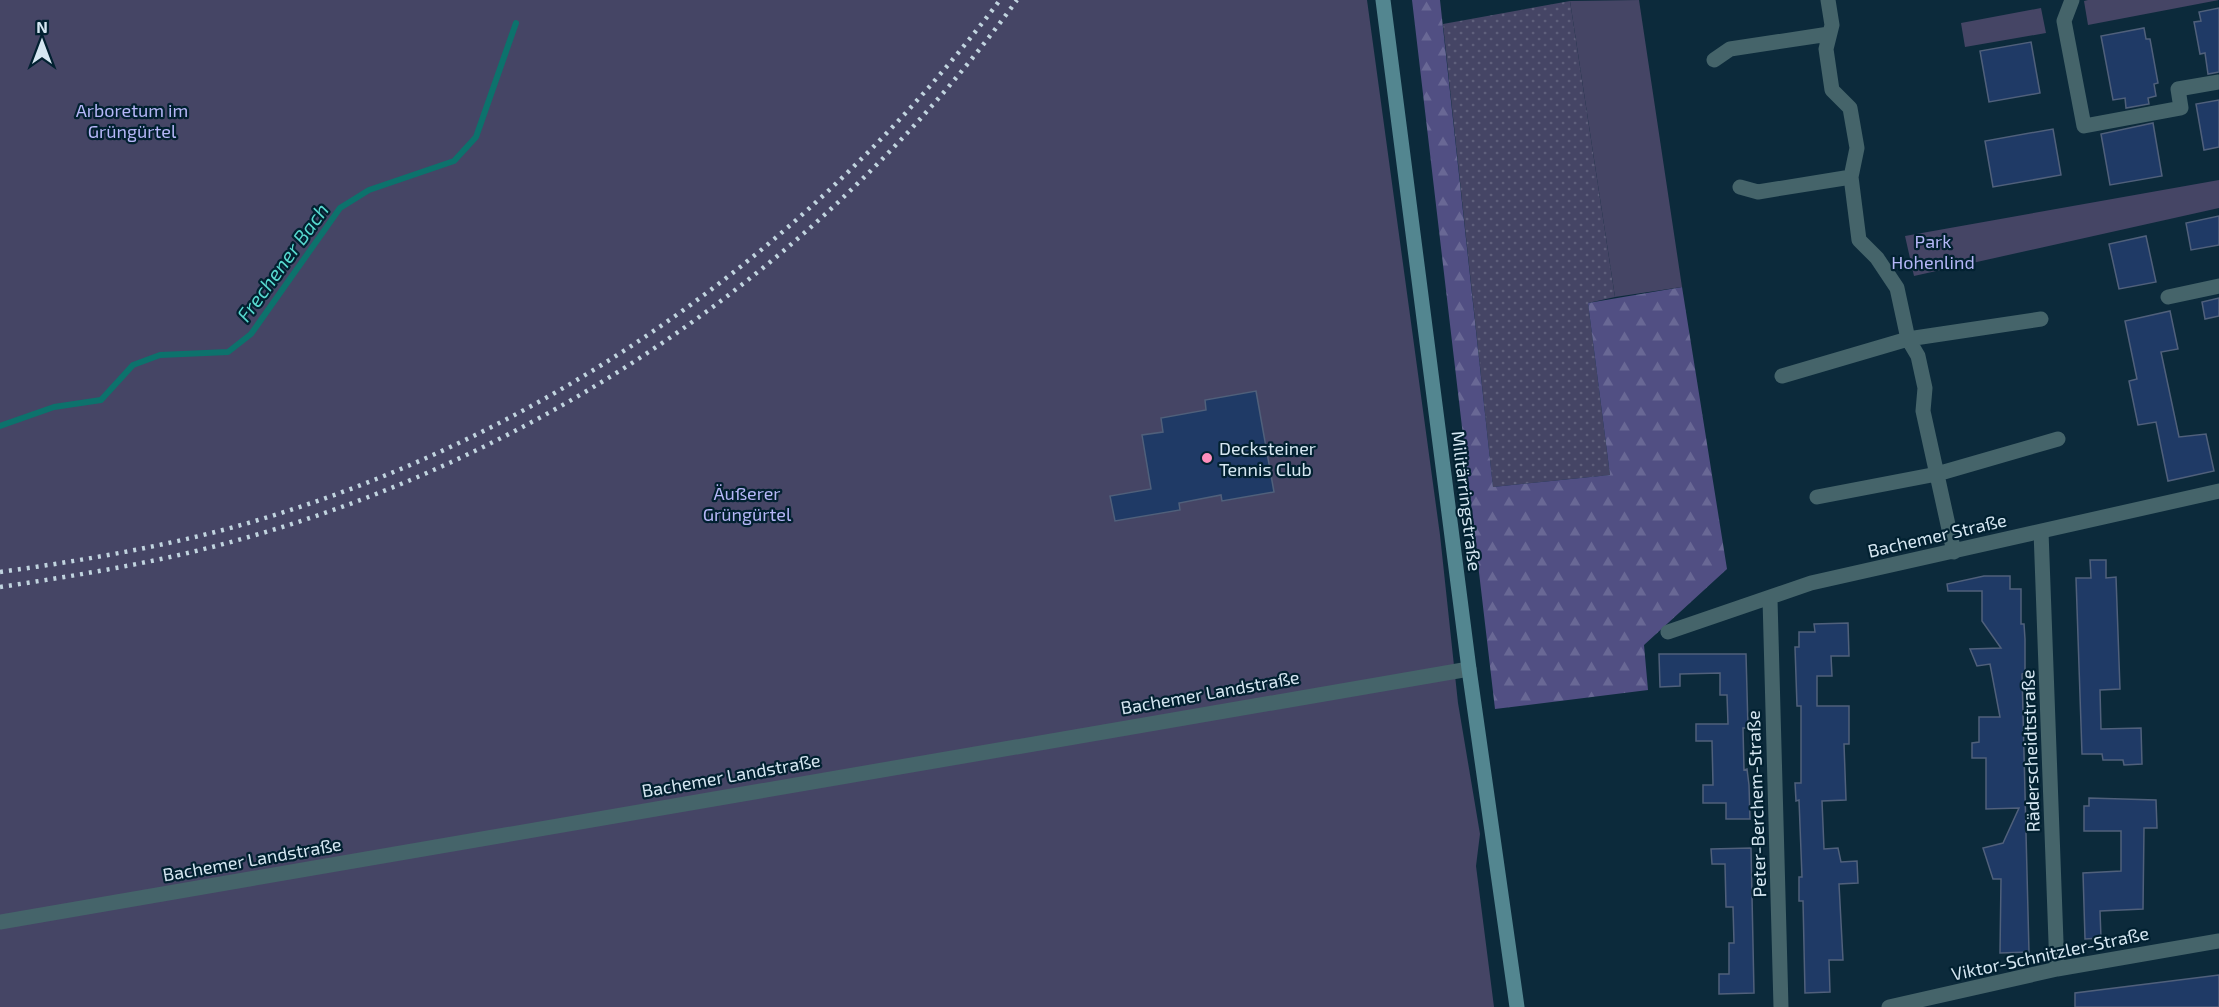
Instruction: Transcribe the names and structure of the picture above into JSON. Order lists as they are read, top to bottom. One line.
{"streets":{"main road":["Militärringstraße"],"street":["Bachemer Straße","Bachemer Landstraße","Räderscheidtstraße","Peter-Berchem-Straße","Viktor-Schnitzler-Straße"]},"crossings":[["Militärringstraße","Bachemer Landstraße"],["Bachemer Straße","Räderscheidtstraße"],["Bachemer Straße","Peter-Berchem-Straße"],["Räderscheidtstraße","Viktor-Schnitzler-Straße"]],"water":["Frechener Bach"],"parks":["Arboretum im Grüngürtel","Park Hohenlind","Äußerer Grüngürtel"],"places":["Decksteiner Tennis Club"],"north":"top"}
